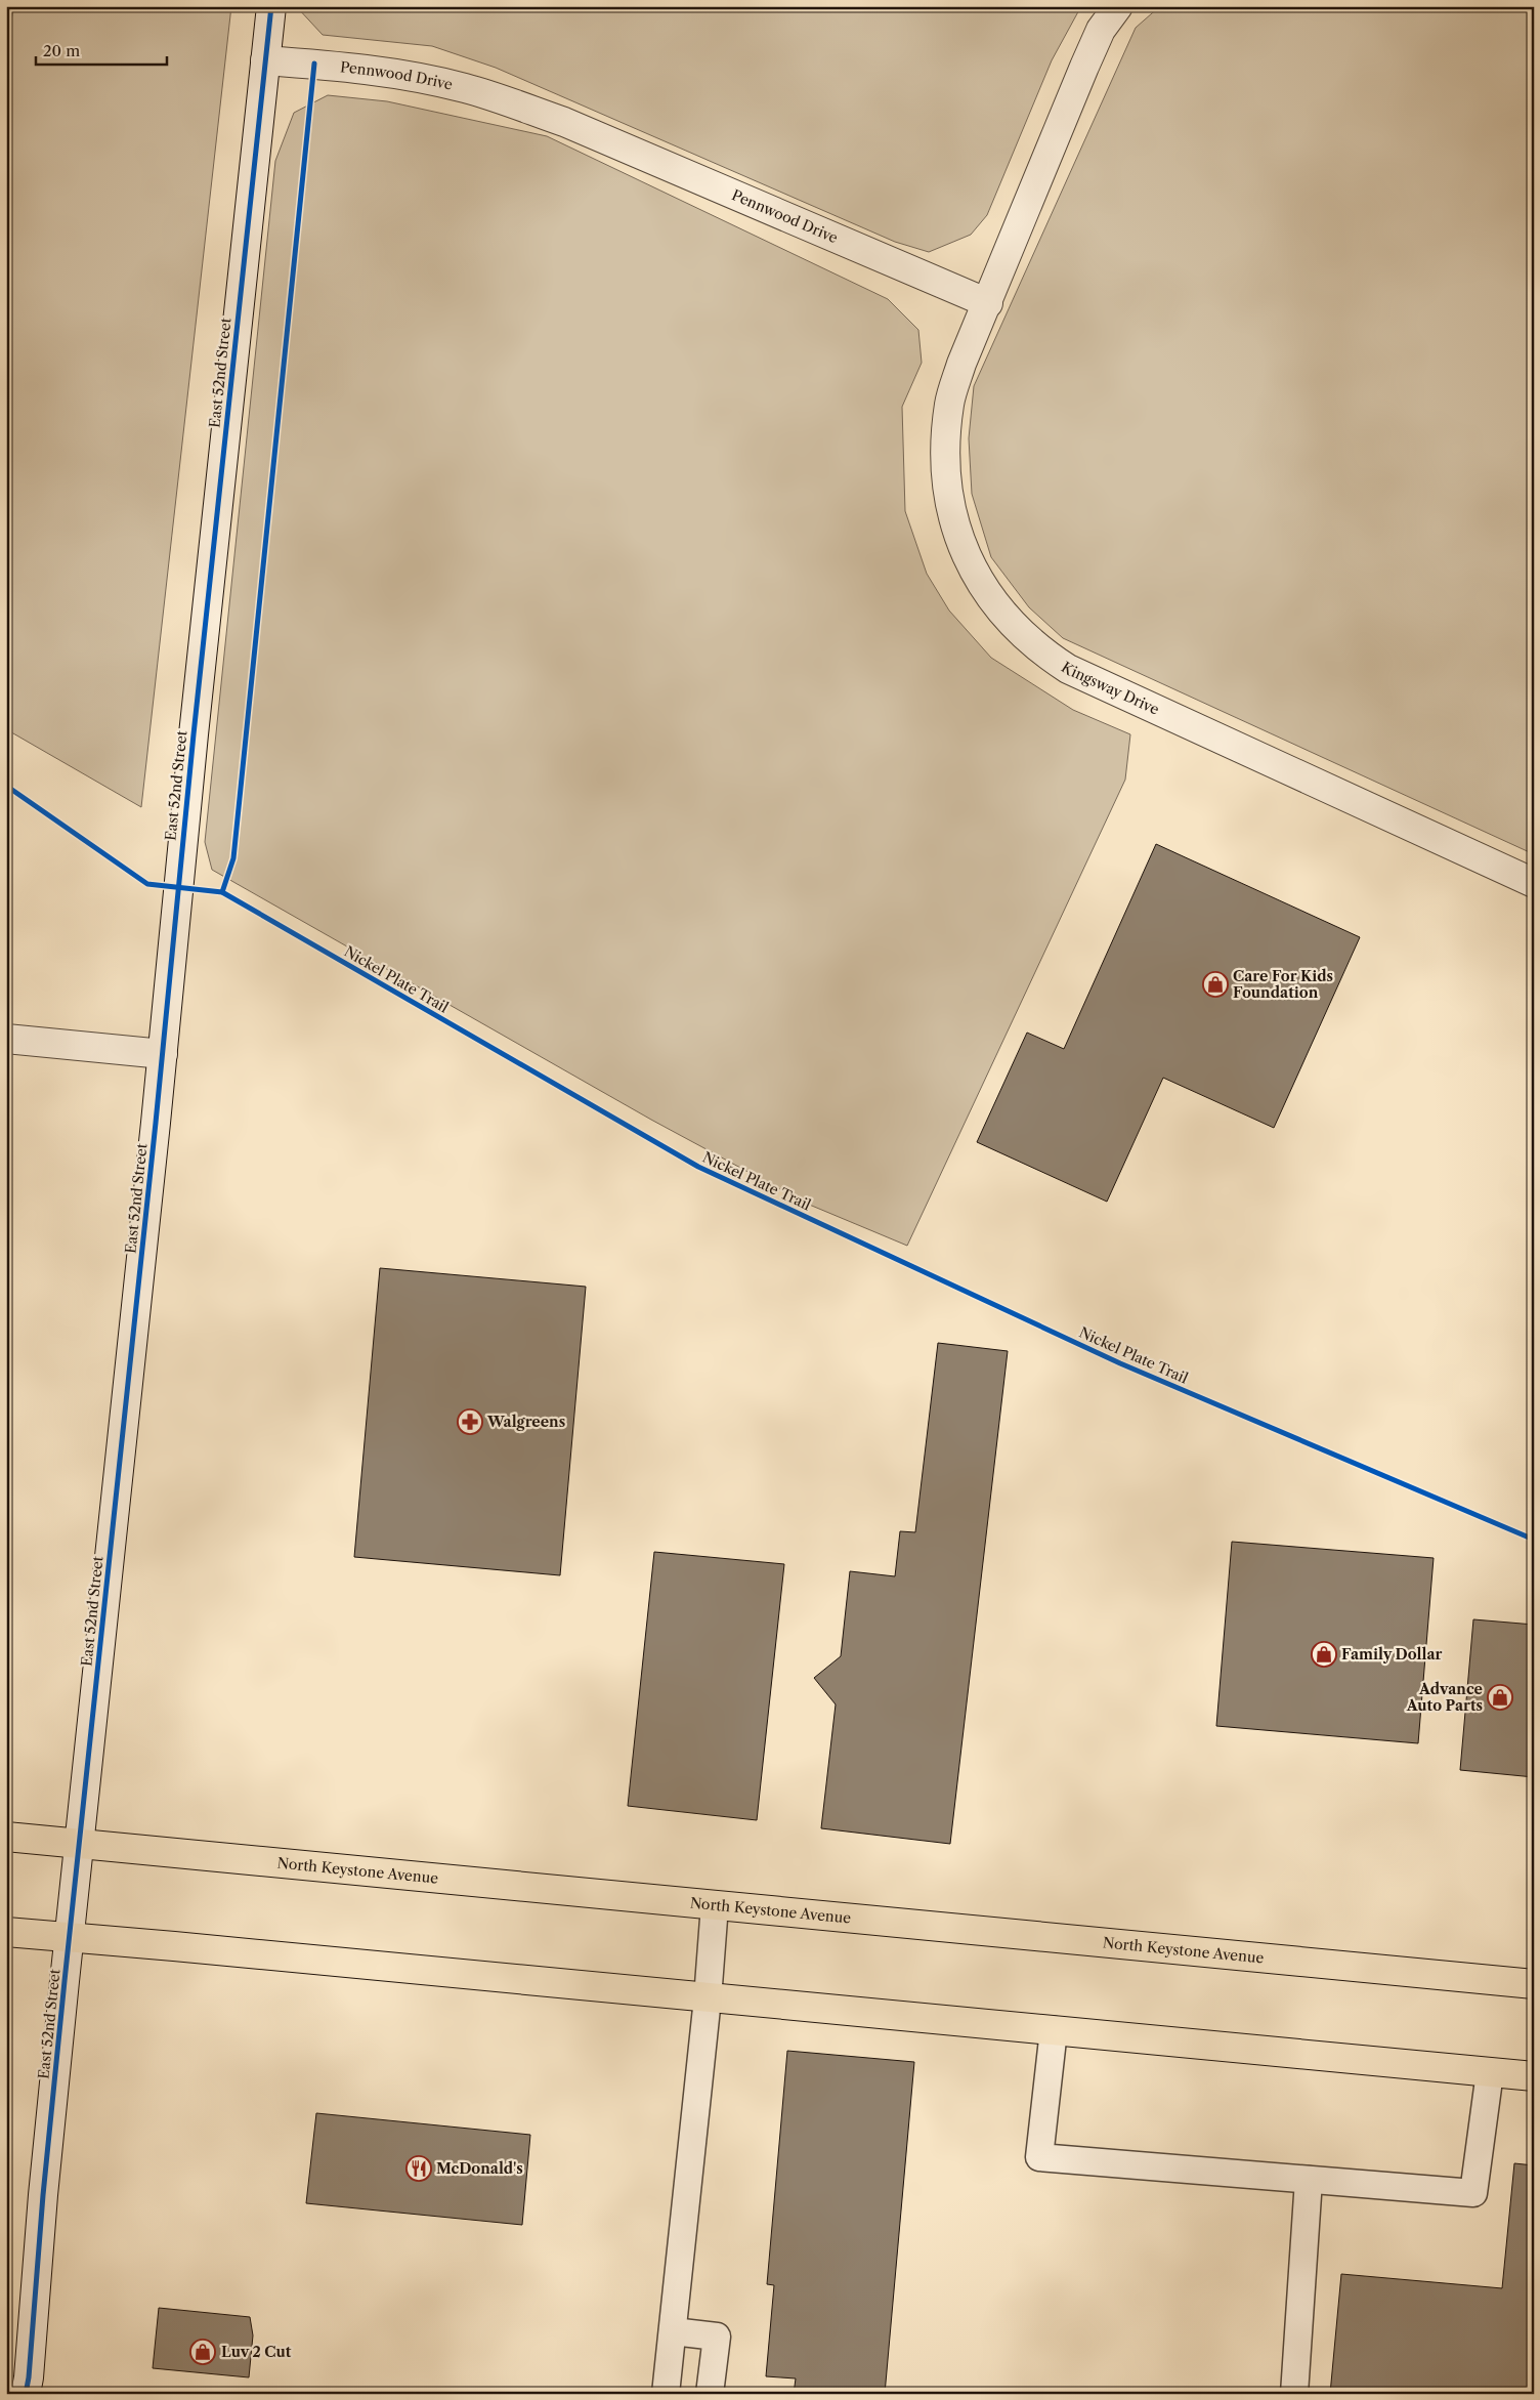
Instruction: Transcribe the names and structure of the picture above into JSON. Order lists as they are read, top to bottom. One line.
{"streets":{"main road":["North Keystone Avenue"],"street":["Pennwood Drive","East 52nd Street","Kingsway Drive"],"cycle path":["Nickel Plate Trail"]},"crossings":[["Pennwood Drive","East 52nd Street"],["Pennwood Drive","Kingsway Drive"],["East 52nd Street","North Keystone Avenue"]],"places":{"shop":["Care For Kids Foundation","Family Dollar","Advance Auto Parts","Luv 2 Cut"],"pharmacy":["Walgreens"],"restaurant":["McDonald's"]},"scale_bar":"20 m"}
